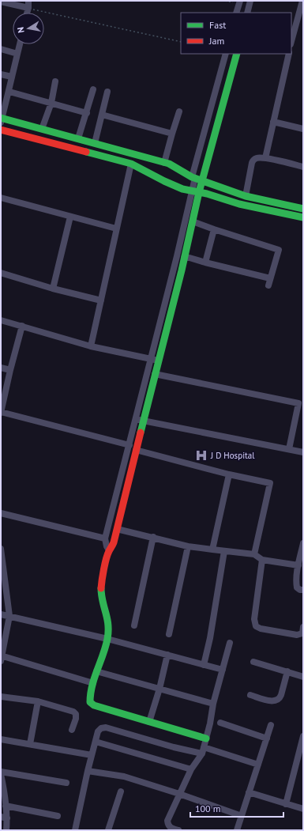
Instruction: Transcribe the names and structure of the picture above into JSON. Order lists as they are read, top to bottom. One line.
{"places":{"hospital":["J D Hospital"]},"legend":["Fast","Jam"],"scale_bar":"100 m","north":"left"}
